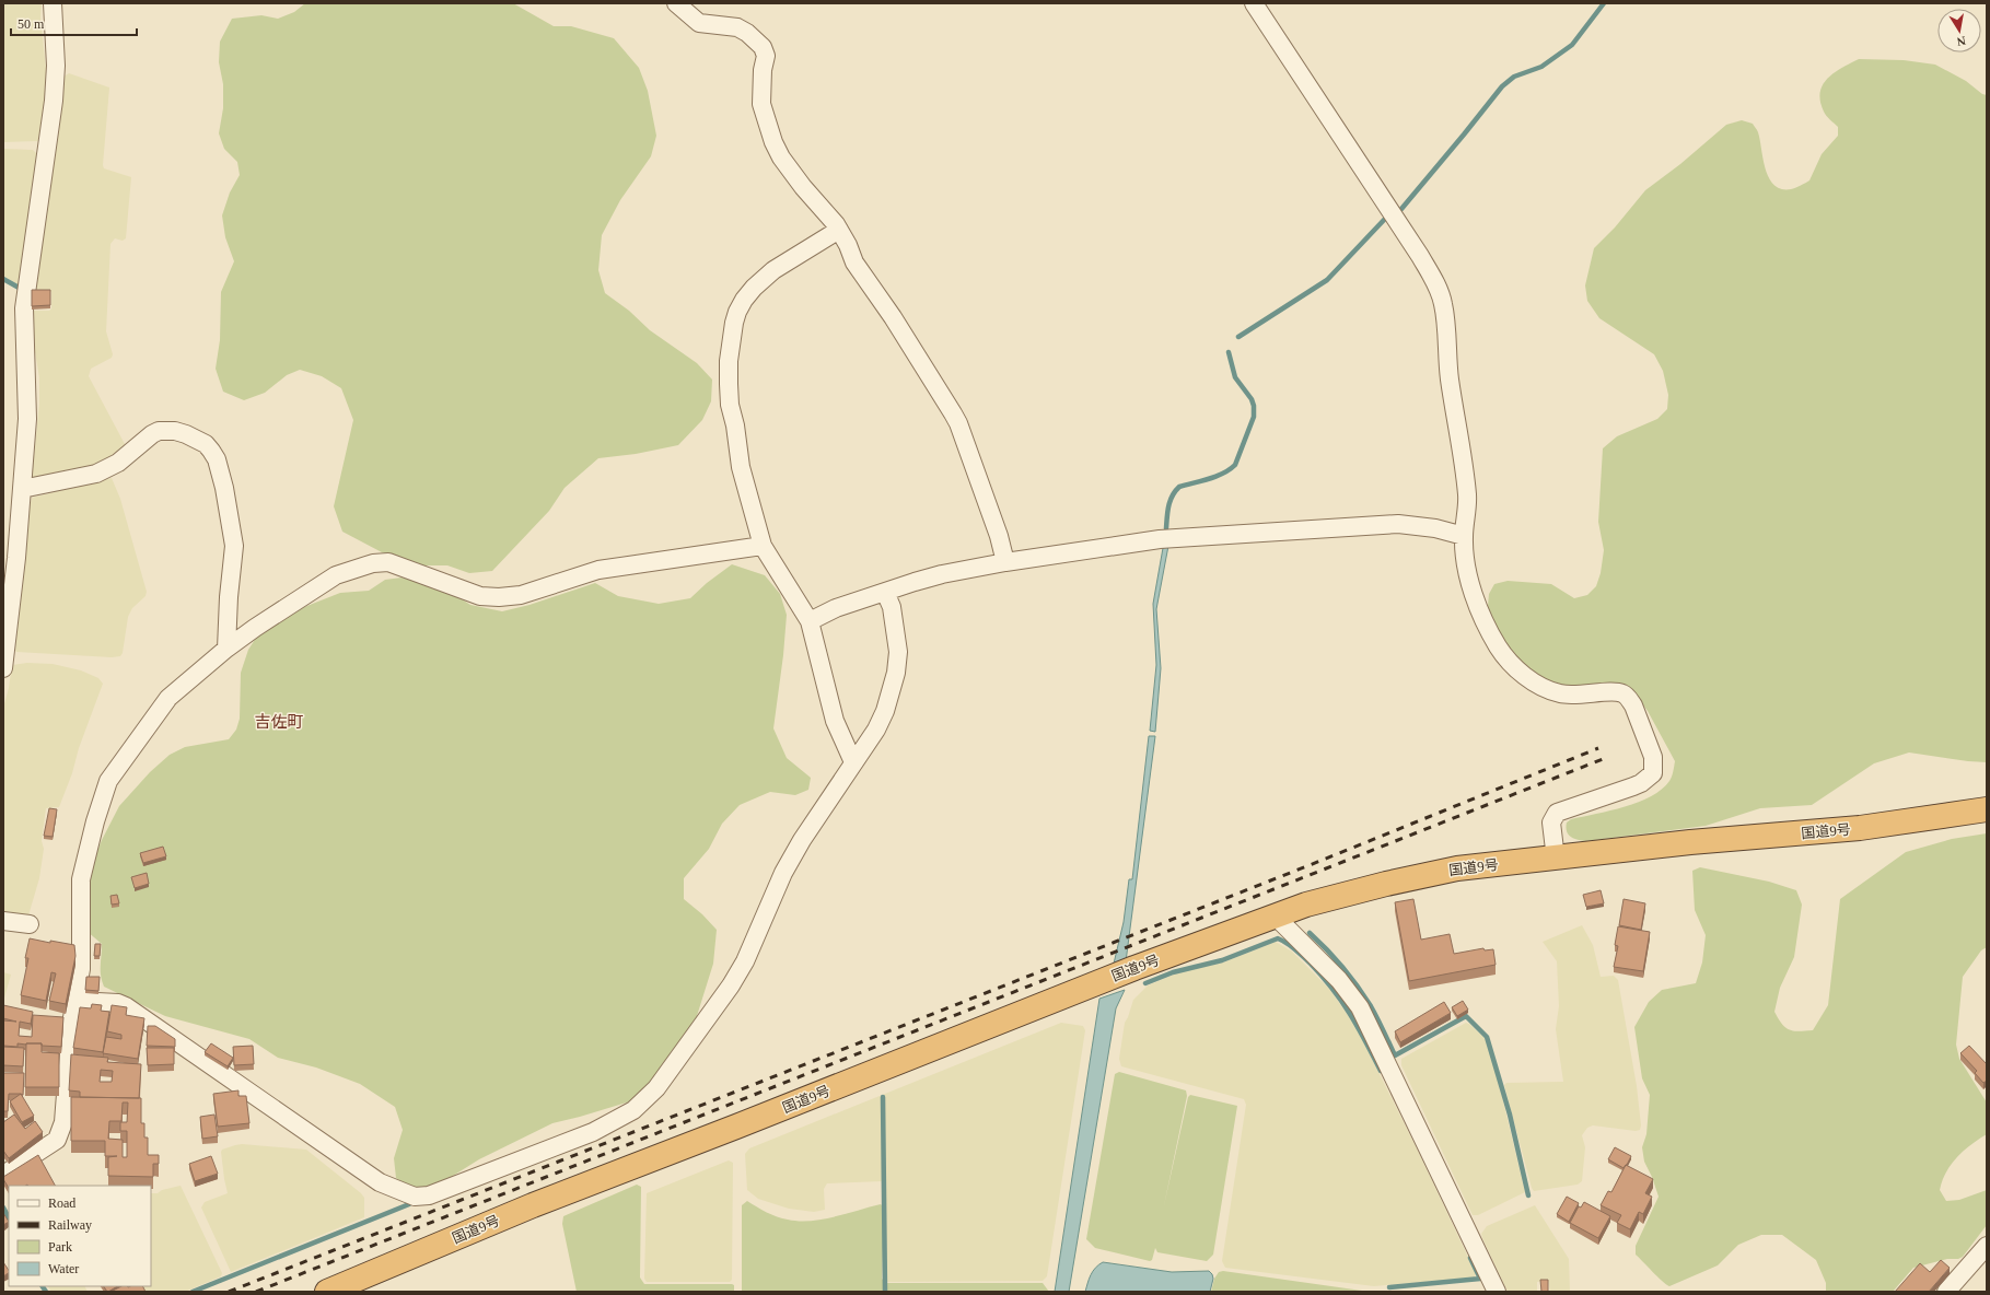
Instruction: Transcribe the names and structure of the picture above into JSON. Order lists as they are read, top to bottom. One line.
{"streets":{"highway":["国道9号"]},"districts":["吉佐町"],"legend":["Road","Railway","Park","Water"],"scale_bar":"50 m","north":"bottom"}
